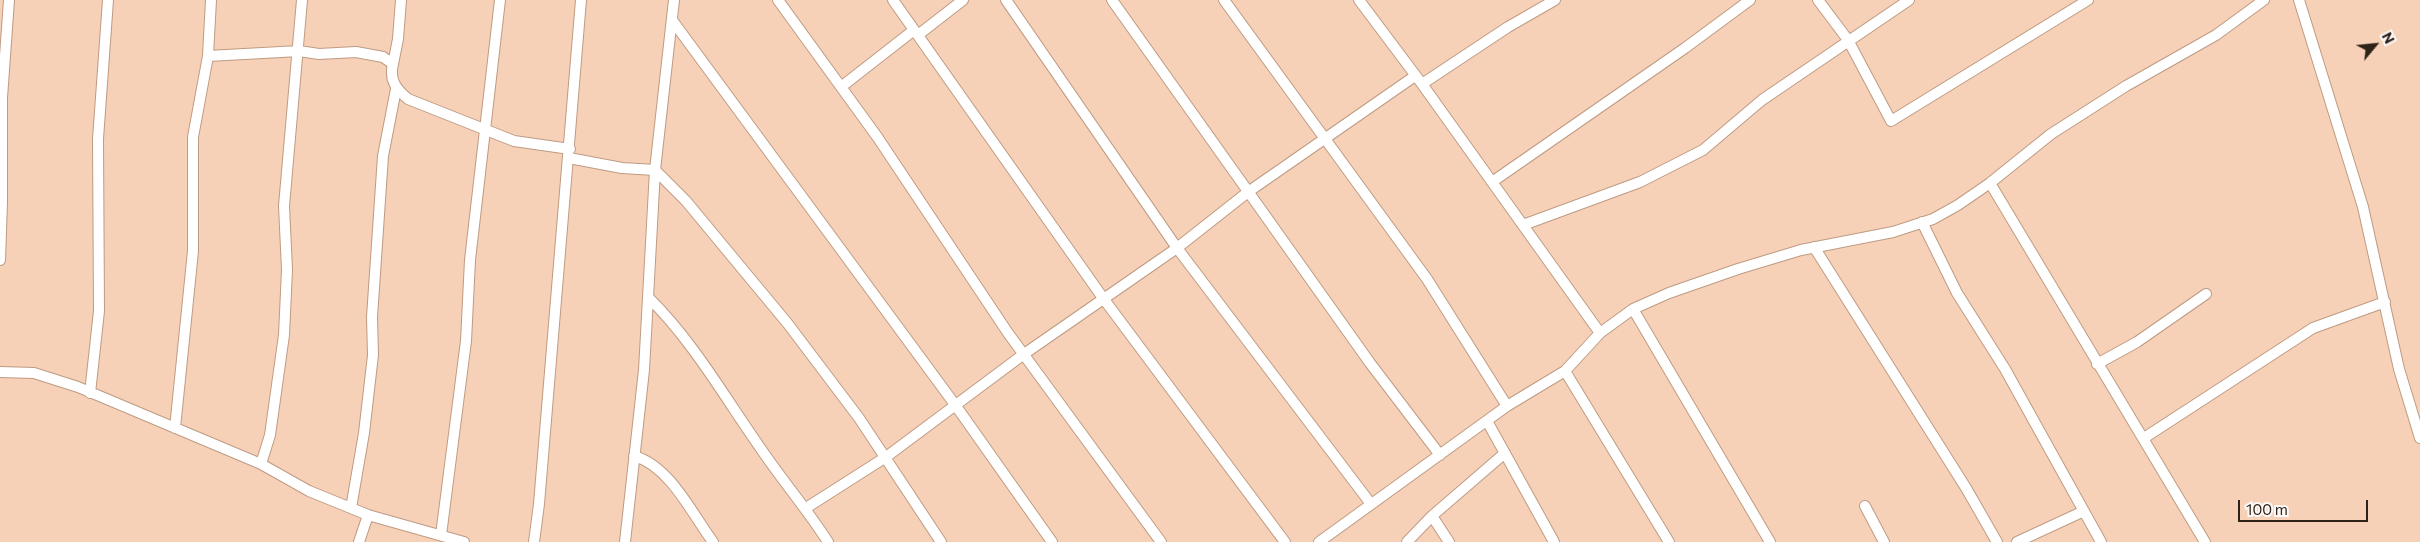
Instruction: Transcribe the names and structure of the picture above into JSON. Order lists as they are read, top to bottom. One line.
{"scale_bar":"100 m","north":"top right"}
